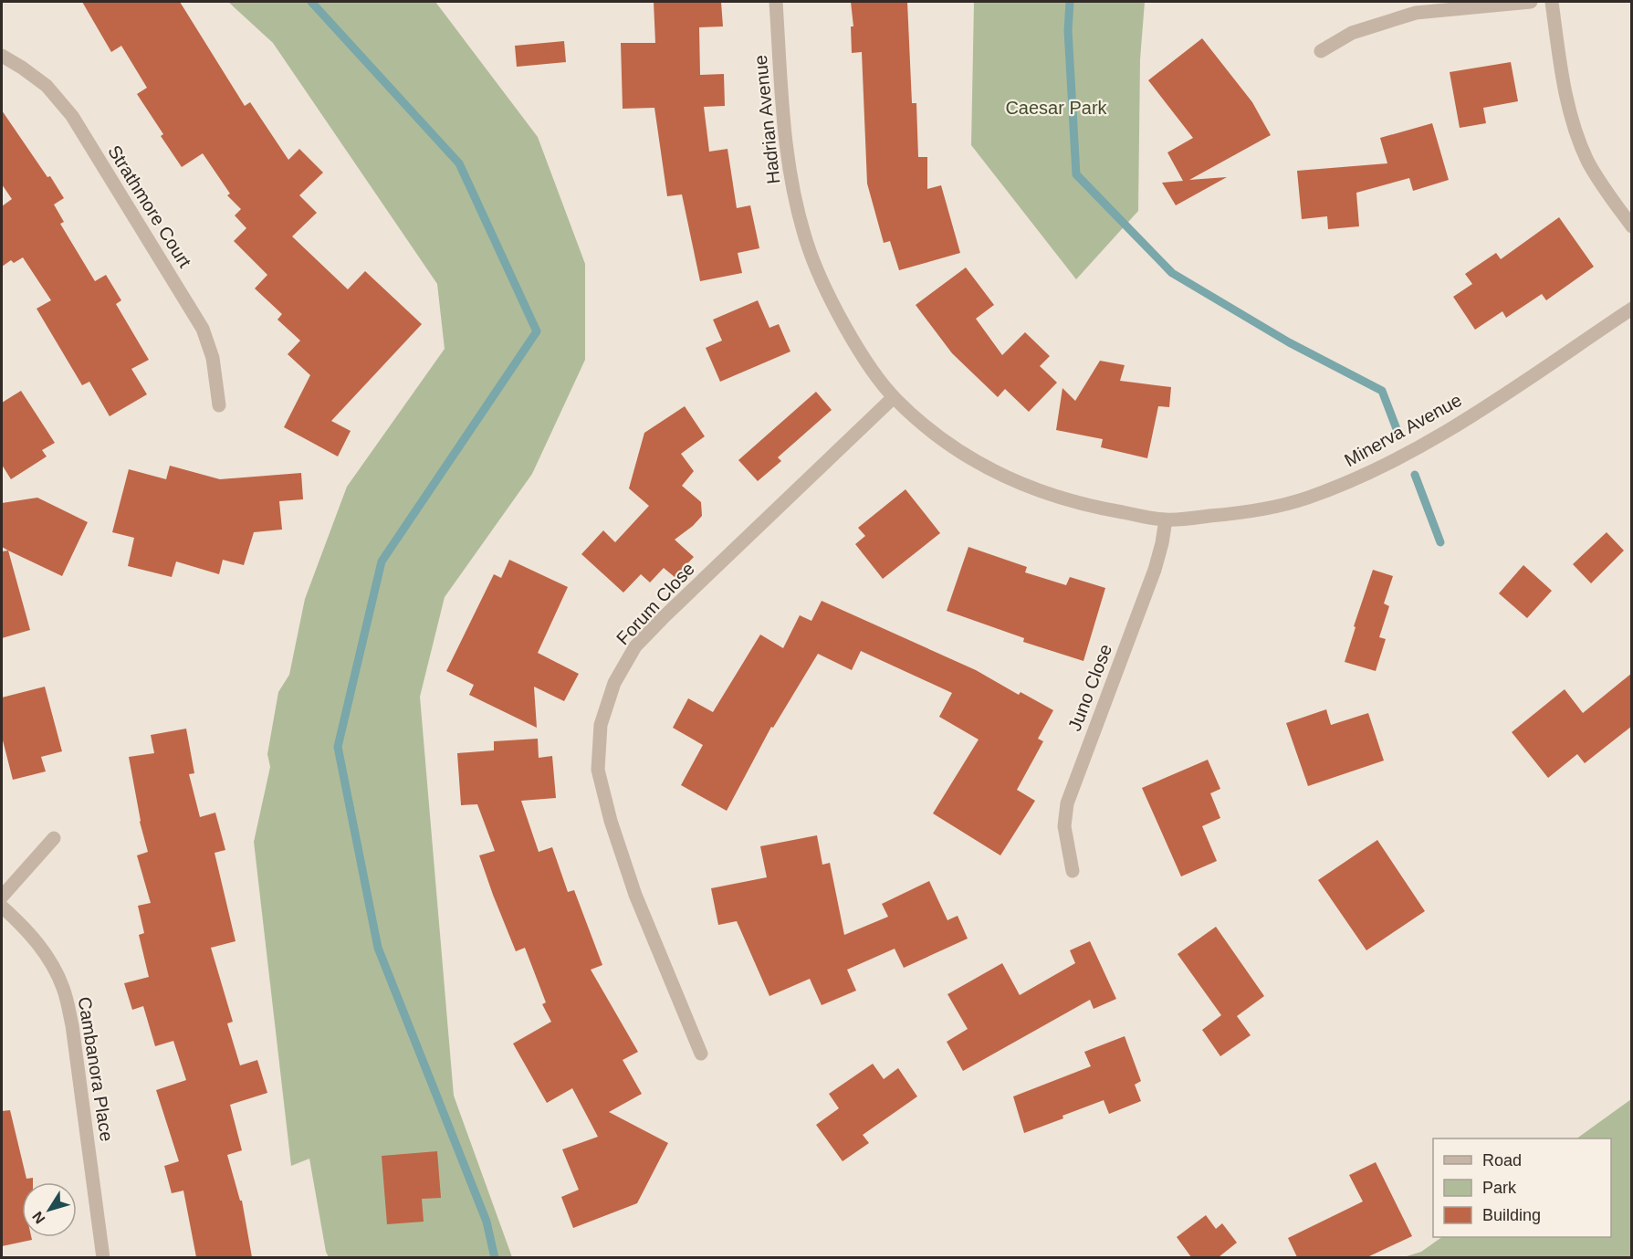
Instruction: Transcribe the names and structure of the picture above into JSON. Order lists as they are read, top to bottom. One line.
{"streets":{"street":["Hadrian Avenue","Strathmore Court","Minerva Avenue","Forum Close","Juno Close","Cambanora Place"]},"crossings":[["Hadrian Avenue","Minerva Avenue"],["Hadrian Avenue","Forum Close"],["Hadrian Avenue","Juno Close"],["Minerva Avenue","Juno Close"]],"parks":["Caesar Park"],"legend":["Road","Park","Building"],"north":"bottom left"}
